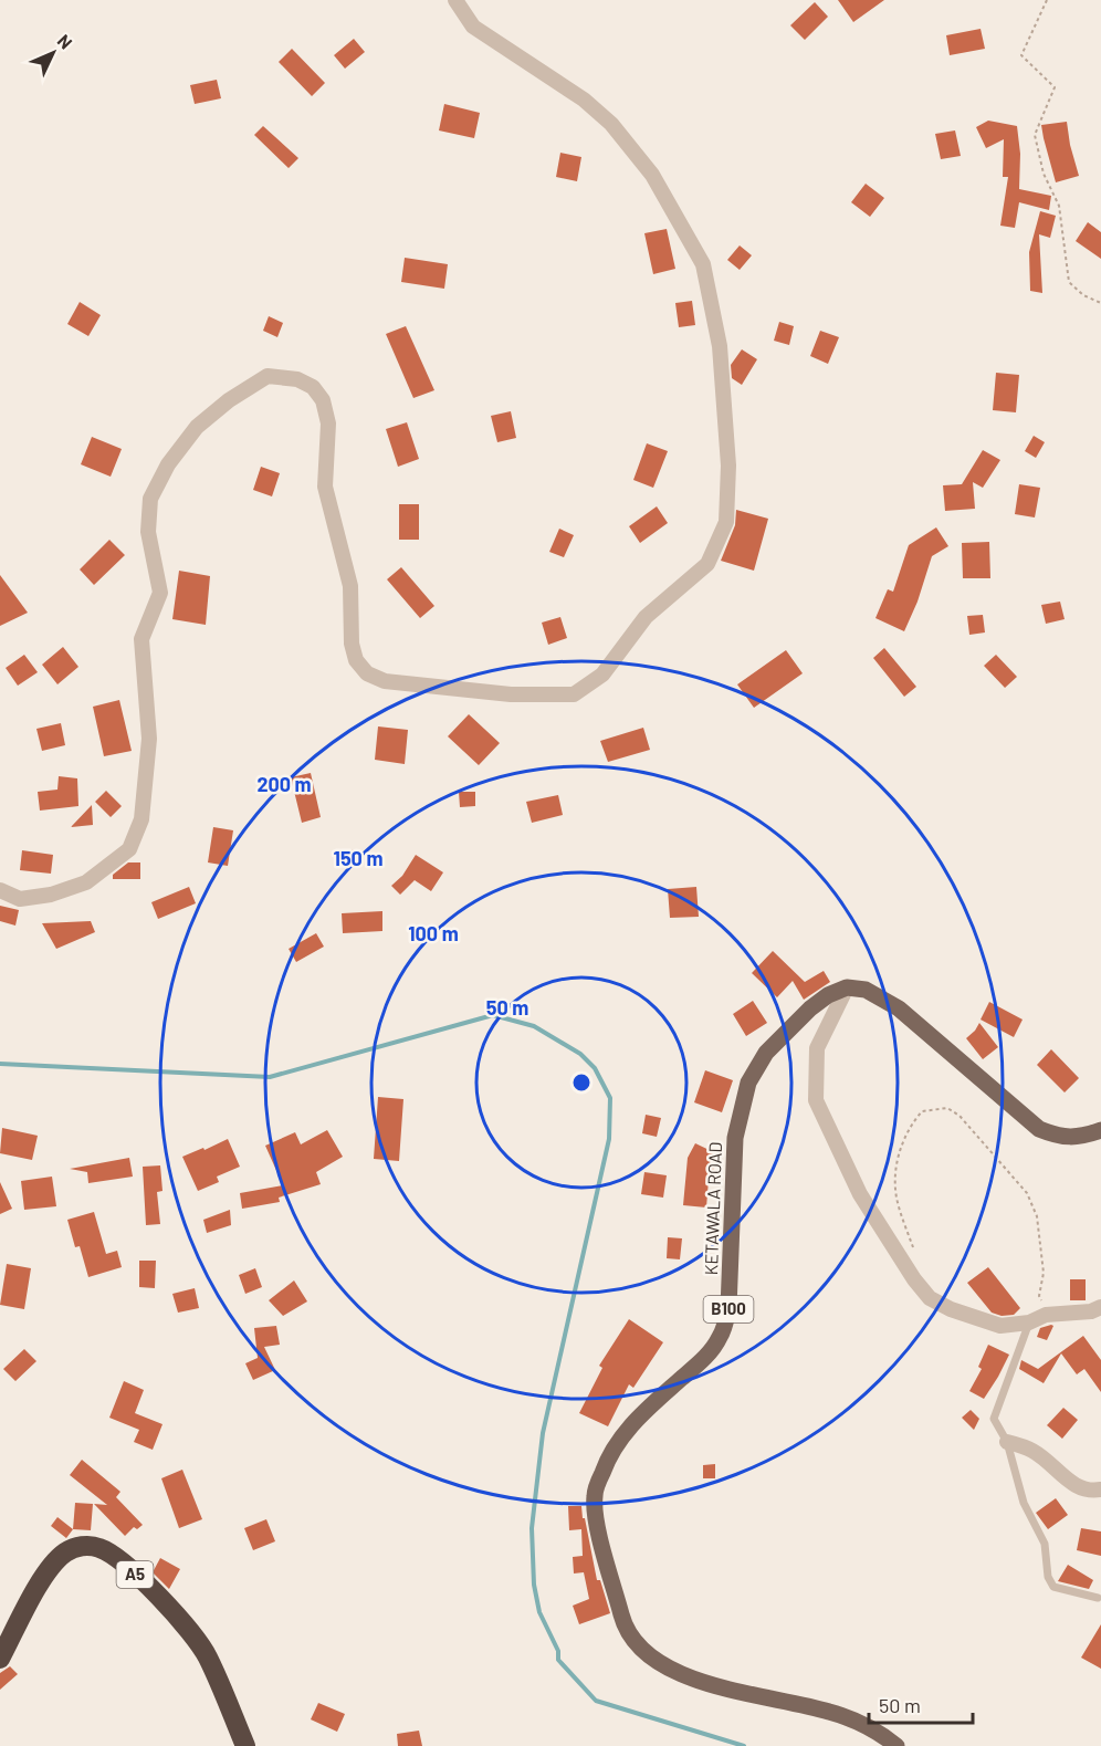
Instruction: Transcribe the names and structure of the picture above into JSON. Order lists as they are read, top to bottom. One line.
{"streets":{"highway":["A5"],"main road":["KETAWALA ROAD","B100"]},"scale_bar":"50 m","north":"top right","rings":["200 m","150 m","100 m","50 m"]}
